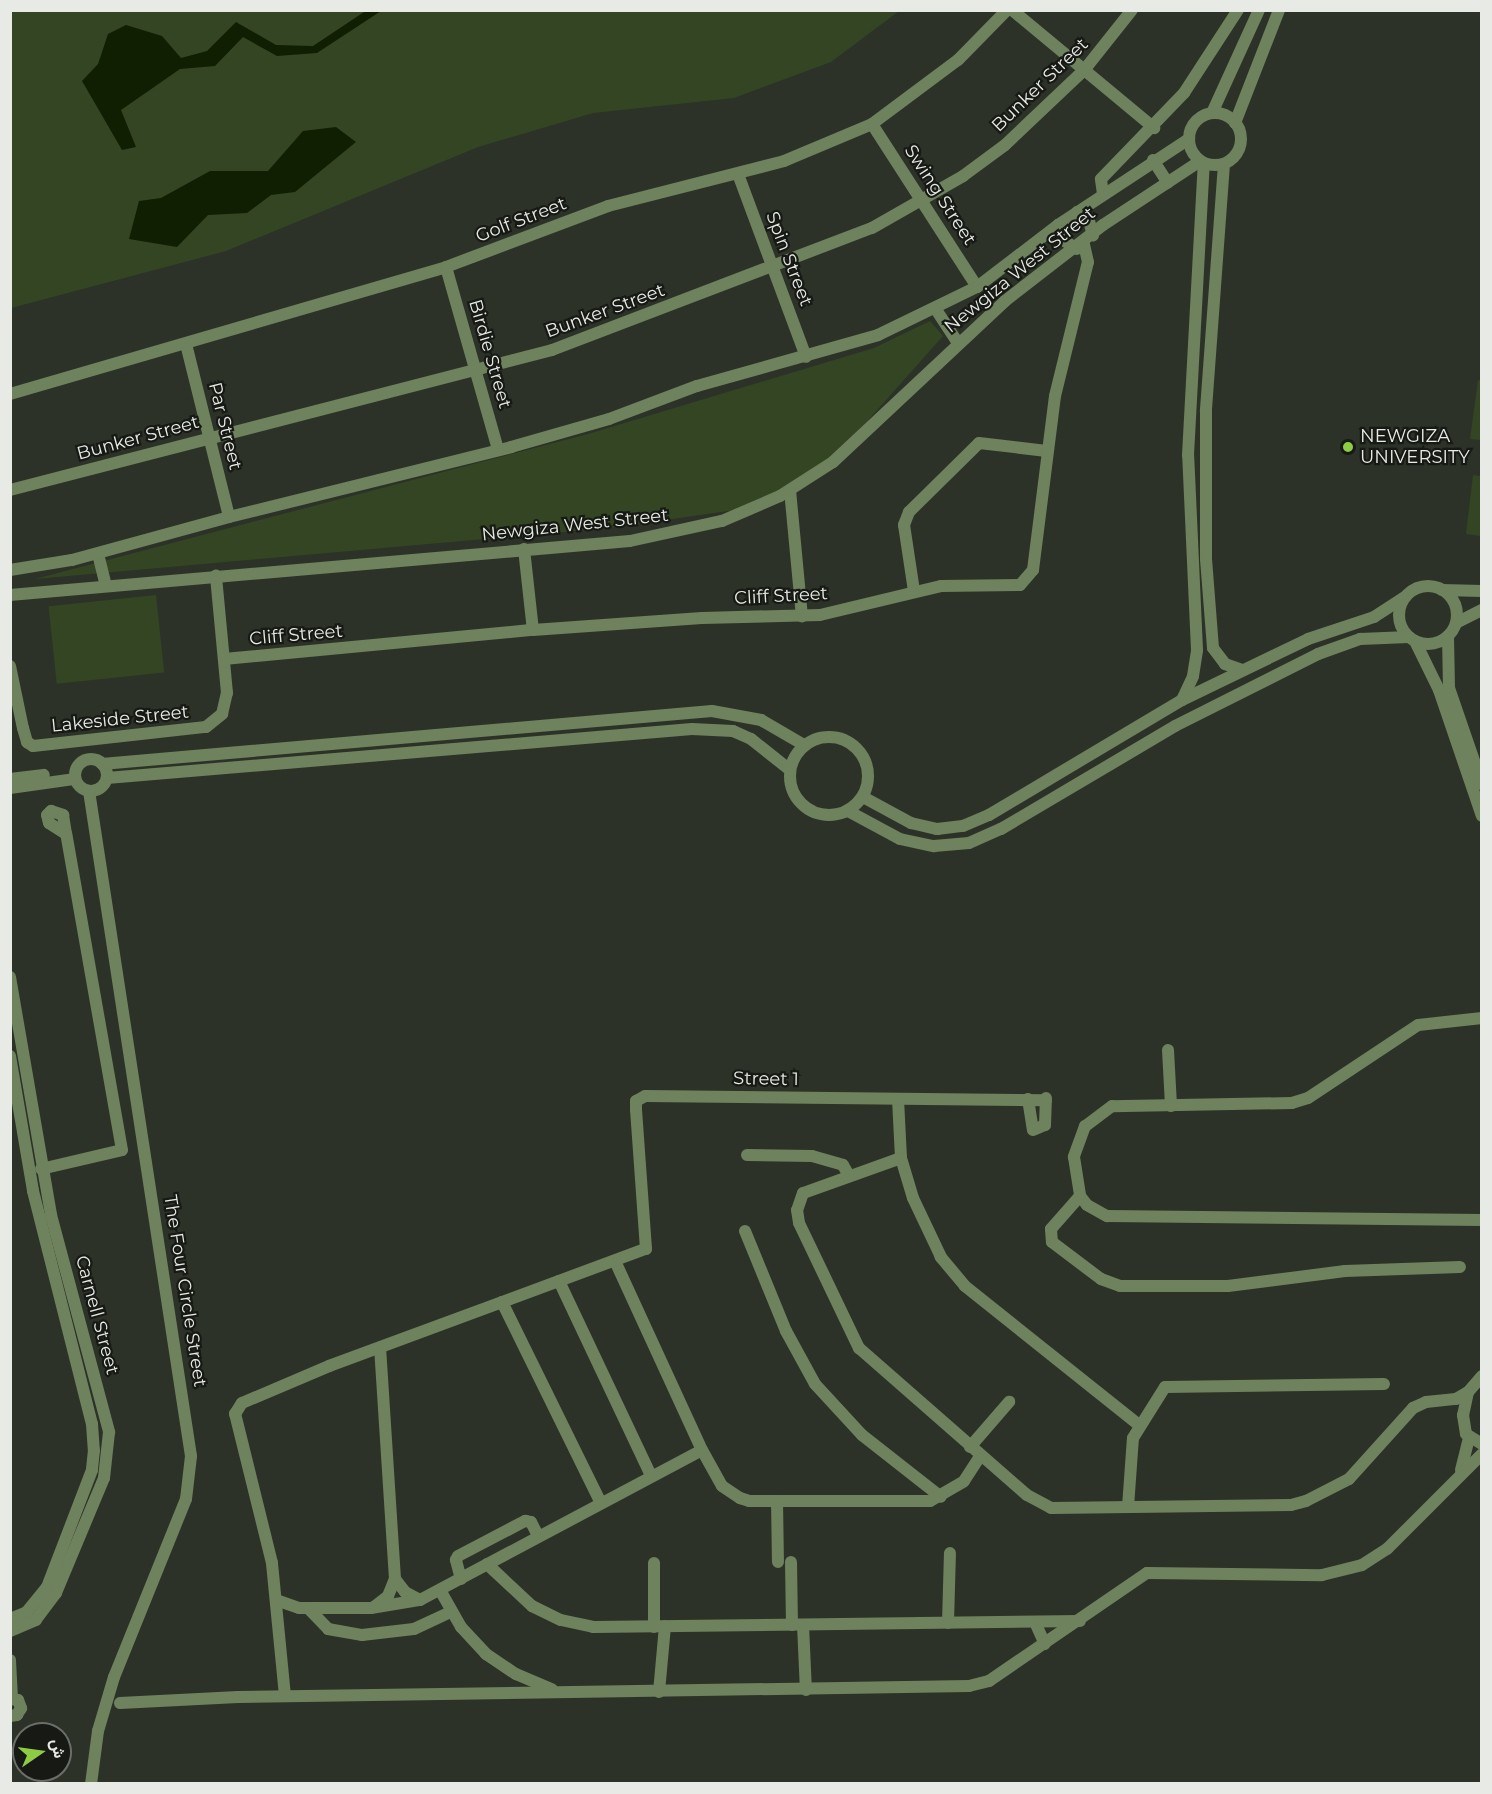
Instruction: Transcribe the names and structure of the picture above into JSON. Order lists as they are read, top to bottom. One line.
{"streets":{"street":["Bunker Street","Swing Street","Golf Street","Spin Street","Newgiza West Street","Birdie Street","Par Street","Cliff Street","Lakeside Street","Street 1","The Four Circle Street","Carnell Street"]},"crossings":[["Bunker Street","Swing Street"],["Bunker Street","Spin Street"],["Bunker Street","Birdie Street"],["Bunker Street","Par Street"],["Swing Street","Golf Street"],["Swing Street","Newgiza West Street"],["Golf Street","Spin Street"],["Golf Street","Birdie Street"],["Golf Street","Par Street"],["Spin Street","Newgiza West Street"],["Newgiza West Street","Birdie Street"],["Newgiza West Street","Par Street"],["Newgiza West Street","Cliff Street"],["Newgiza West Street","Lakeside Street"],["Cliff Street","Lakeside Street"]],"places":["NEWGIZA UNIVERSITY"],"north":"right"}
